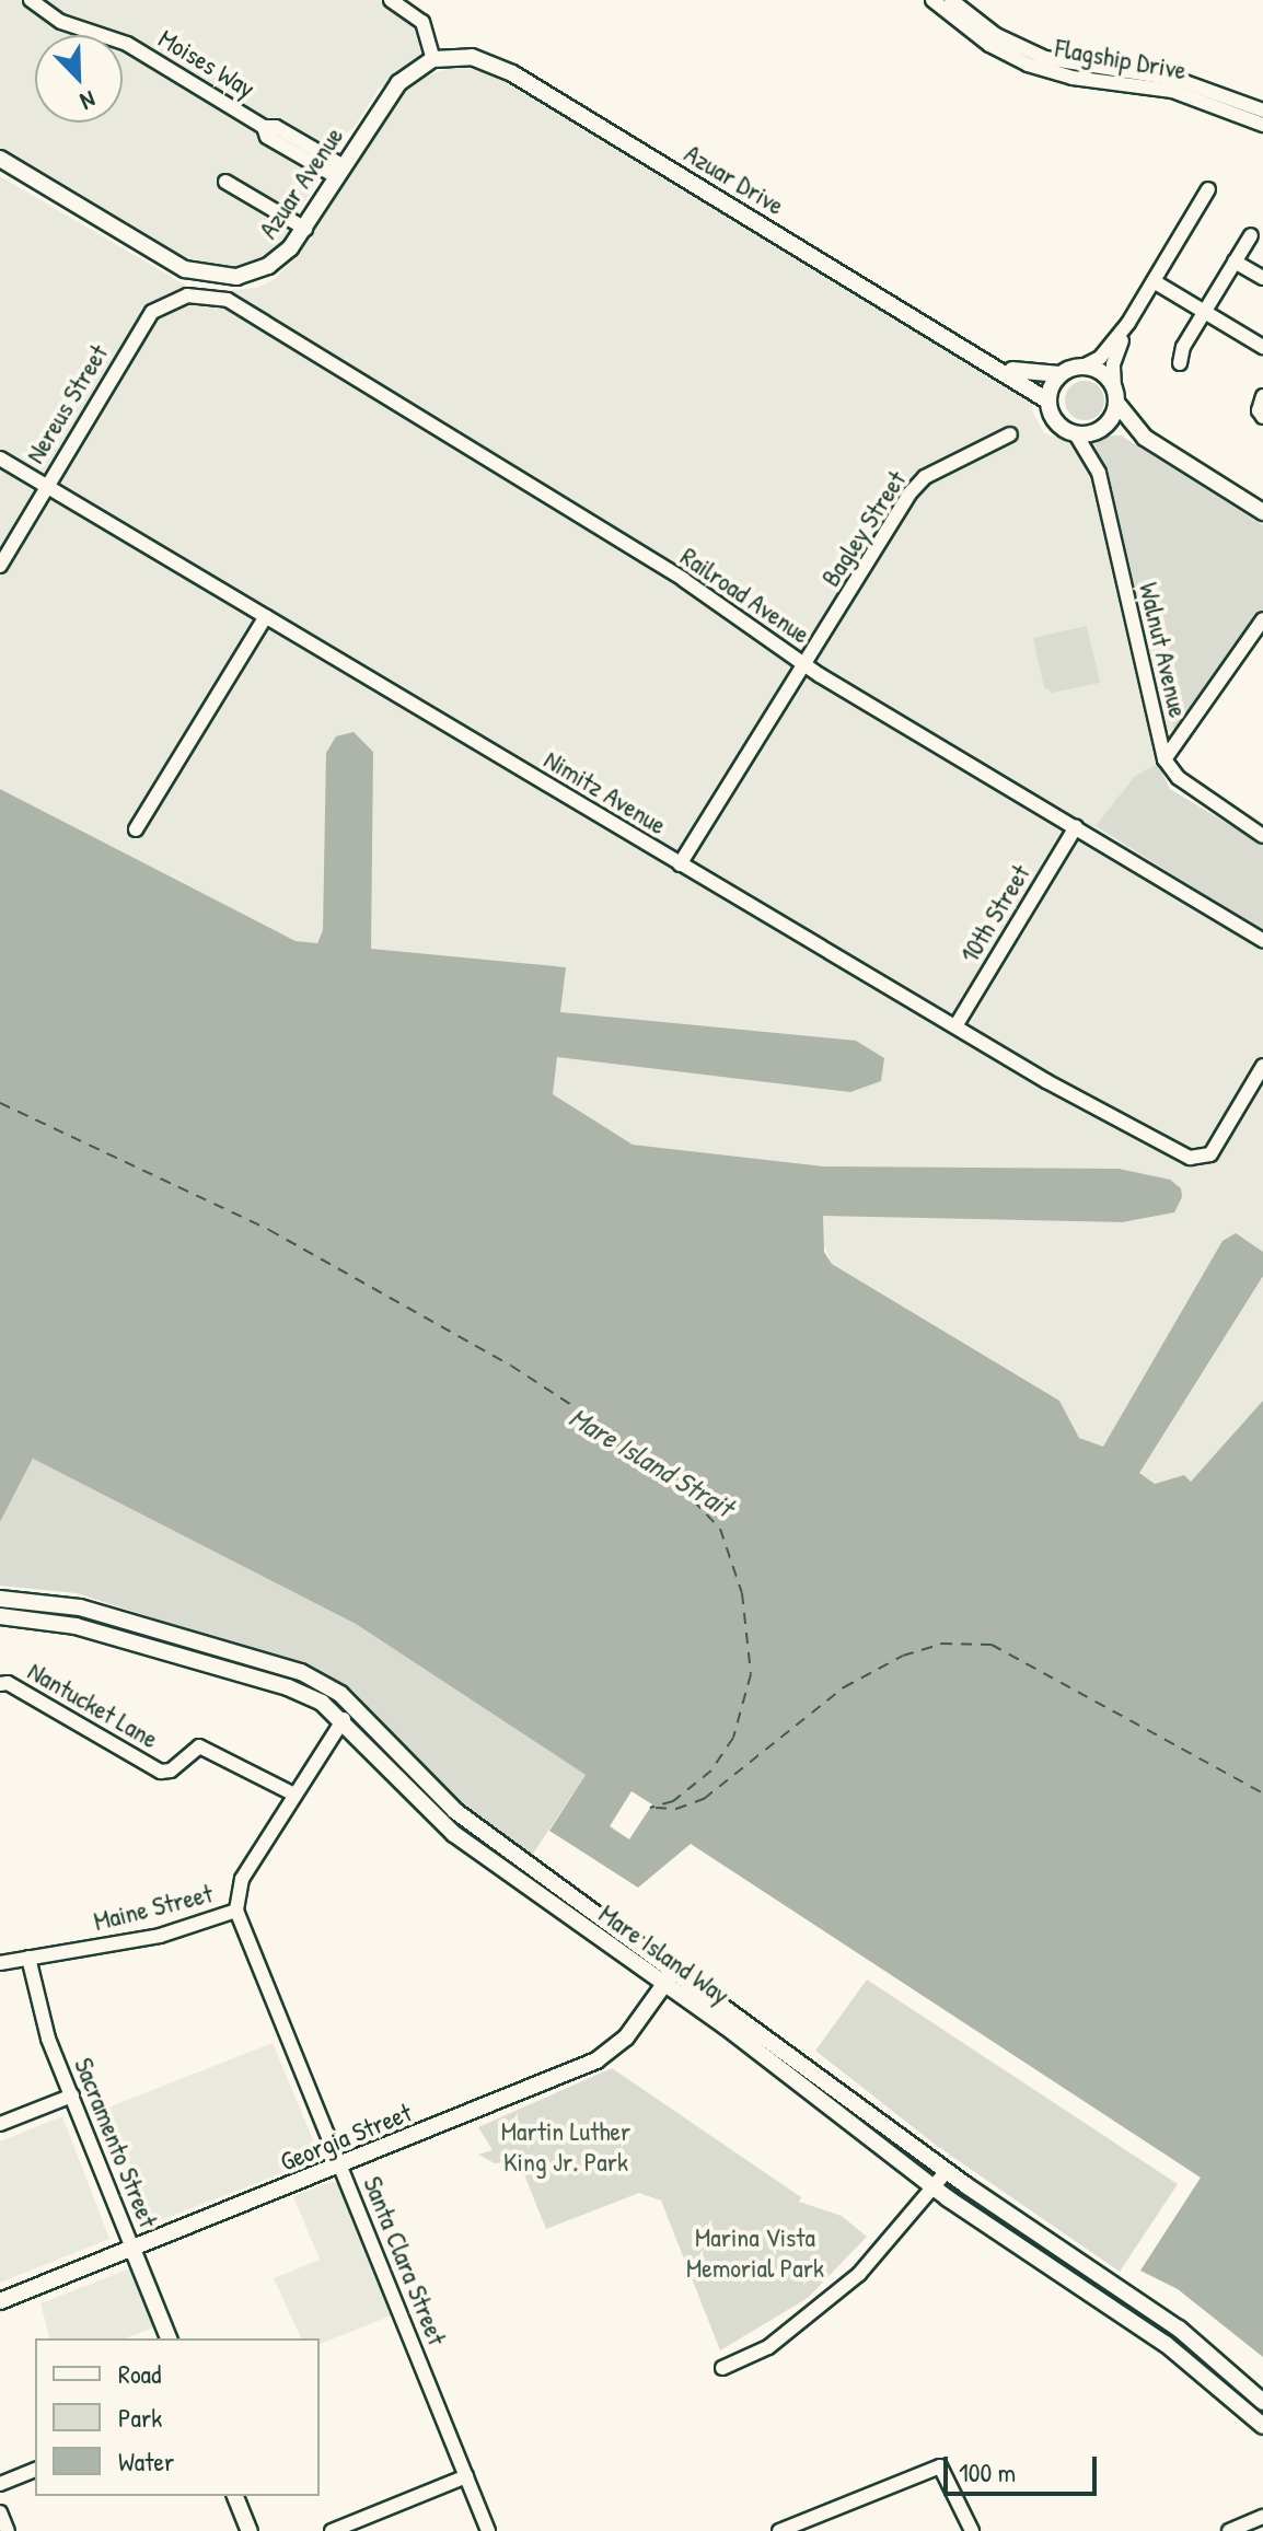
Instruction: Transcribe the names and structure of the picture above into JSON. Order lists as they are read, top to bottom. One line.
{"streets":{"main road":["Azuar Drive","Azuar Avenue","Maine Street","Mare Island Way","Georgia Street","Sacramento Street"],"street":["Flagship Drive","Moises Way","Nereus Street","Bagley Street","Railroad Avenue","Walnut Avenue","Nimitz Avenue","10th Street","Nantucket Lane","Santa Clara Street"]},"crossings":[["Moises Way","Azuar Avenue"],["Azuar Drive","Azuar Avenue"],["Azuar Drive","Walnut Avenue"],["Nereus Street","Railroad Avenue"],["Nereus Street","Nimitz Avenue"],["Bagley Street","Railroad Avenue"],["Bagley Street","Nimitz Avenue"],["Railroad Avenue","10th Street"],["Nimitz Avenue","10th Street"],["Nantucket Lane","Maine Street"],["Maine Street","Mare Island Way"],["Maine Street","Sacramento Street"],["Maine Street","Santa Clara Street"],["Mare Island Way","Georgia Street"],["Georgia Street","Sacramento Street"],["Georgia Street","Santa Clara Street"]],"water":["Mare Island Strait"],"parks":["Martin Luther King Jr. Park","Marina Vista Memorial Park"],"legend":["Road","Park","Water"],"scale_bar":"100 m","north":"bottom right"}
